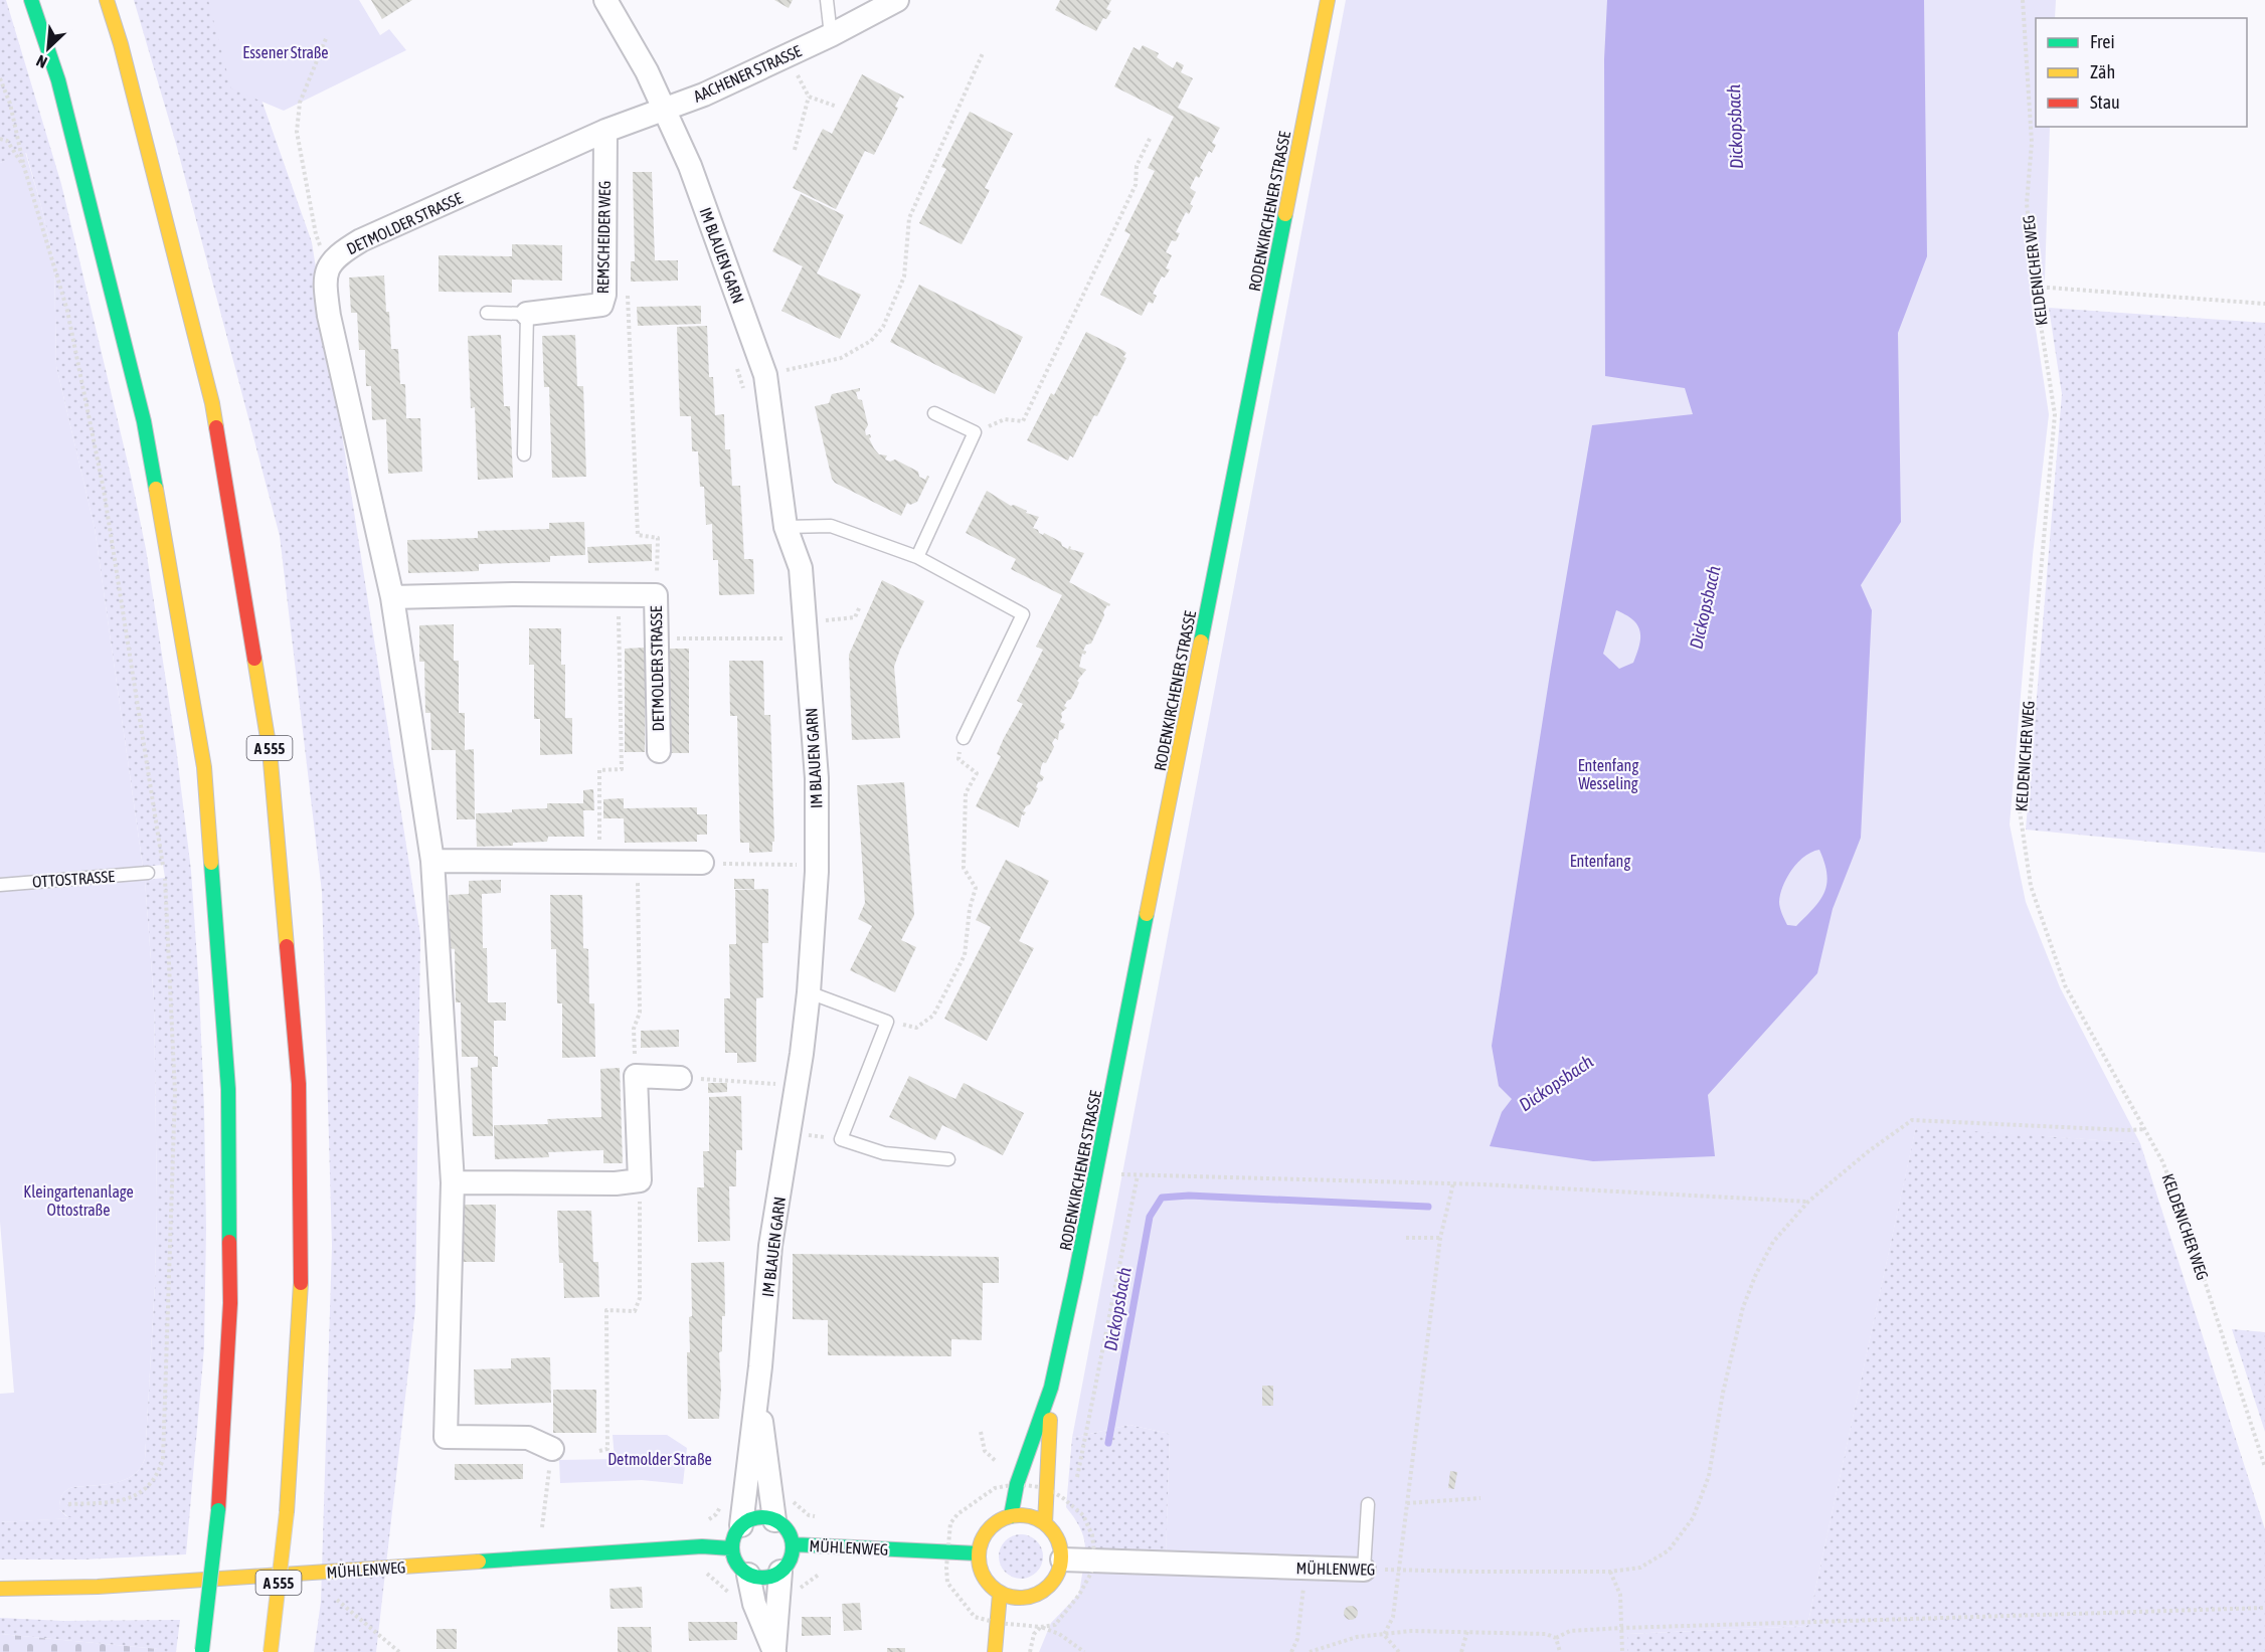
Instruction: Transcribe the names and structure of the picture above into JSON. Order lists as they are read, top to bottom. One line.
{"streets":{"main road":["RODENKIRCHENER STRASSE","A 555","MÜHLENWEG"],"street":["AACHENER STRASSE","DETMOLDER STRASSE","REMSCHEIDER WEG","IM BLAUEN GARN"],"lane":["OTTOSTRASSE"],"path":["KELDENICHER WEG"]},"crossings":[["AACHENER STRASSE","DETMOLDER STRASSE"],["AACHENER STRASSE","IM BLAUEN GARN"],["RODENKIRCHENER STRASSE","MÜHLENWEG"],["DETMOLDER STRASSE","REMSCHEIDER WEG"],["DETMOLDER STRASSE","IM BLAUEN GARN"],["IM BLAUEN GARN","MÜHLENWEG"],["KELDENICHER WEG","MÜHLENWEG"]],"water":["Dickopsbach"],"parks":["Essener Straße","Entenfang Wesseling","Entenfang","Kleingartenanlage Ottostraße","Detmolder Straße"],"legend":["Frei","Zäh","Stau"],"north":"bottom left"}
